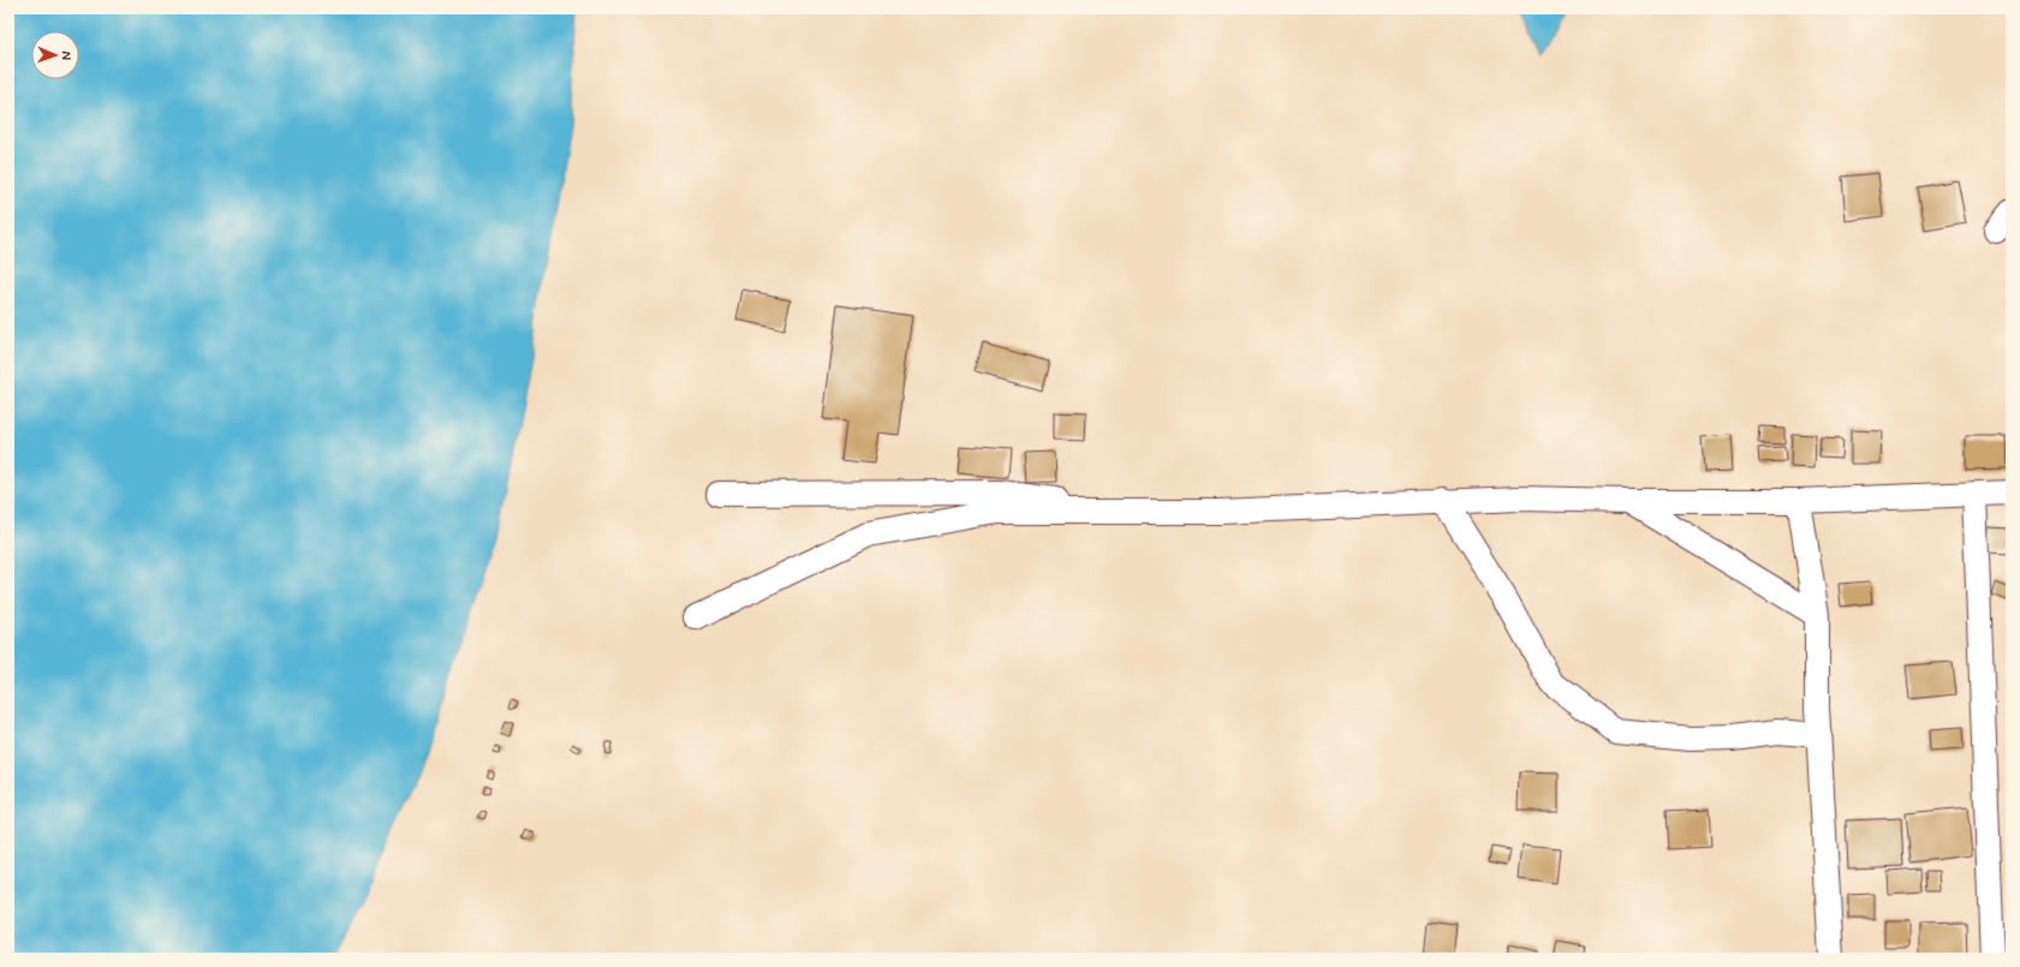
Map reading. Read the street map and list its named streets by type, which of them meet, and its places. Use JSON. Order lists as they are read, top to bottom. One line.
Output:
{"north":"right"}
